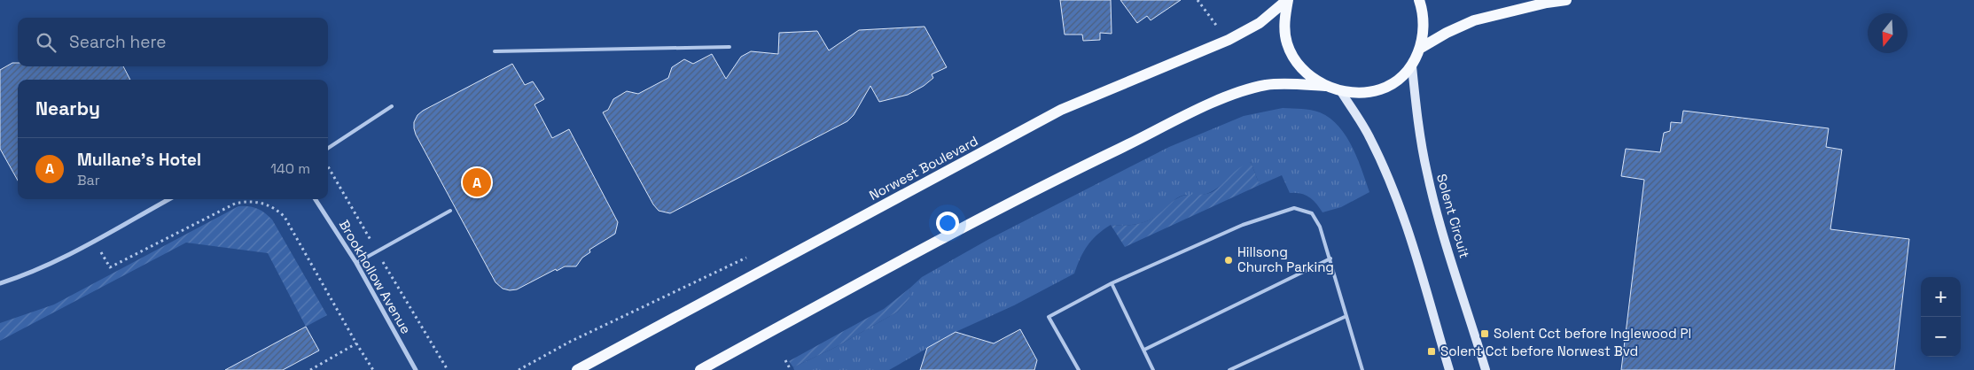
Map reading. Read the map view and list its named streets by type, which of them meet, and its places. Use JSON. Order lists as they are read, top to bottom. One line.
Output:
{"streets":{"main road":["Norwest Boulevard"],"street":["Solent Circuit","Brookhollow Avenue"]},"places":{"other":["Hillsong Church Parking"],"transit":["Solent Cct before Inglewood Pl","Solent Cct before Norwest Bvd"]},"north":"bottom","page":{"search":"Search here","heading":"Nearby","list":[{"mark":"A","name":"Mullane's Hotel","note":"Bar","value":"140 m"}],"pins":"A","map_buttons":["+","−"]}}
